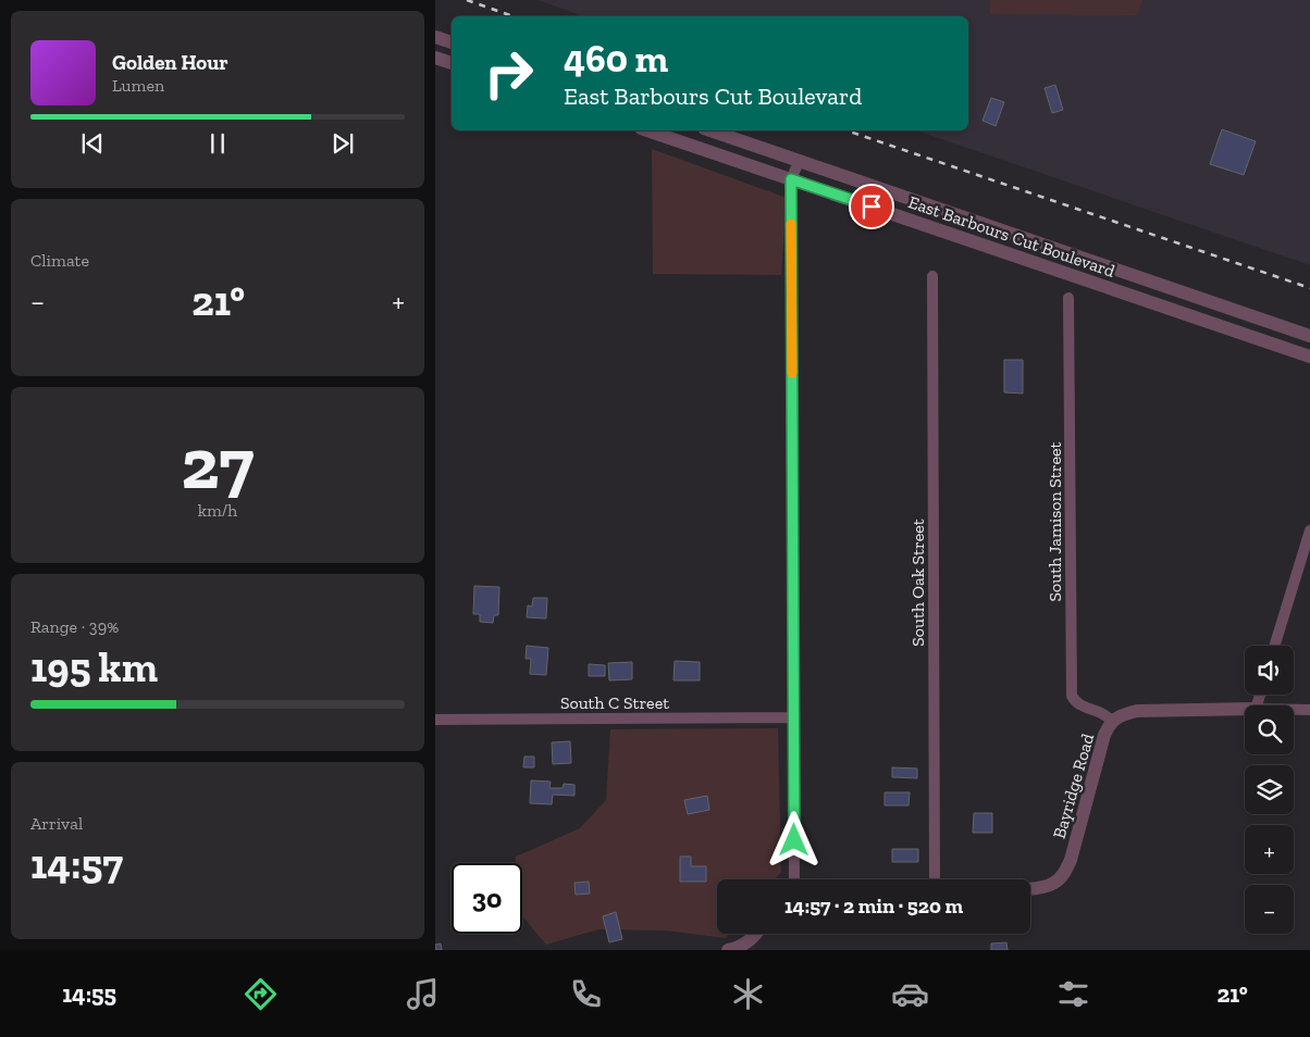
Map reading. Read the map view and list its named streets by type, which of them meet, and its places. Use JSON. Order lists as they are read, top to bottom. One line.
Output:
{"streets":{"street":["East Barbours Cut Boulevard","South Jamison Street","South Oak Street","South C Street","Bayridge Road"]},"crossings":[["South Jamison Street","Bayridge Road"]],"page":{"turn":["460 m","East Barbours Cut Boulevard"],"song":["Golden Hour","Lumen"],"tile":["Climate",["27","km/h"],["Range · 39%","195 km"],["Arrival","14:57"]],"heat":["−","21°","+"],"map_buttons":["+","−"],"limit":"30","trip":"14:57 · 2 min · 520 m","tabs":["14:55","21°"]}}
